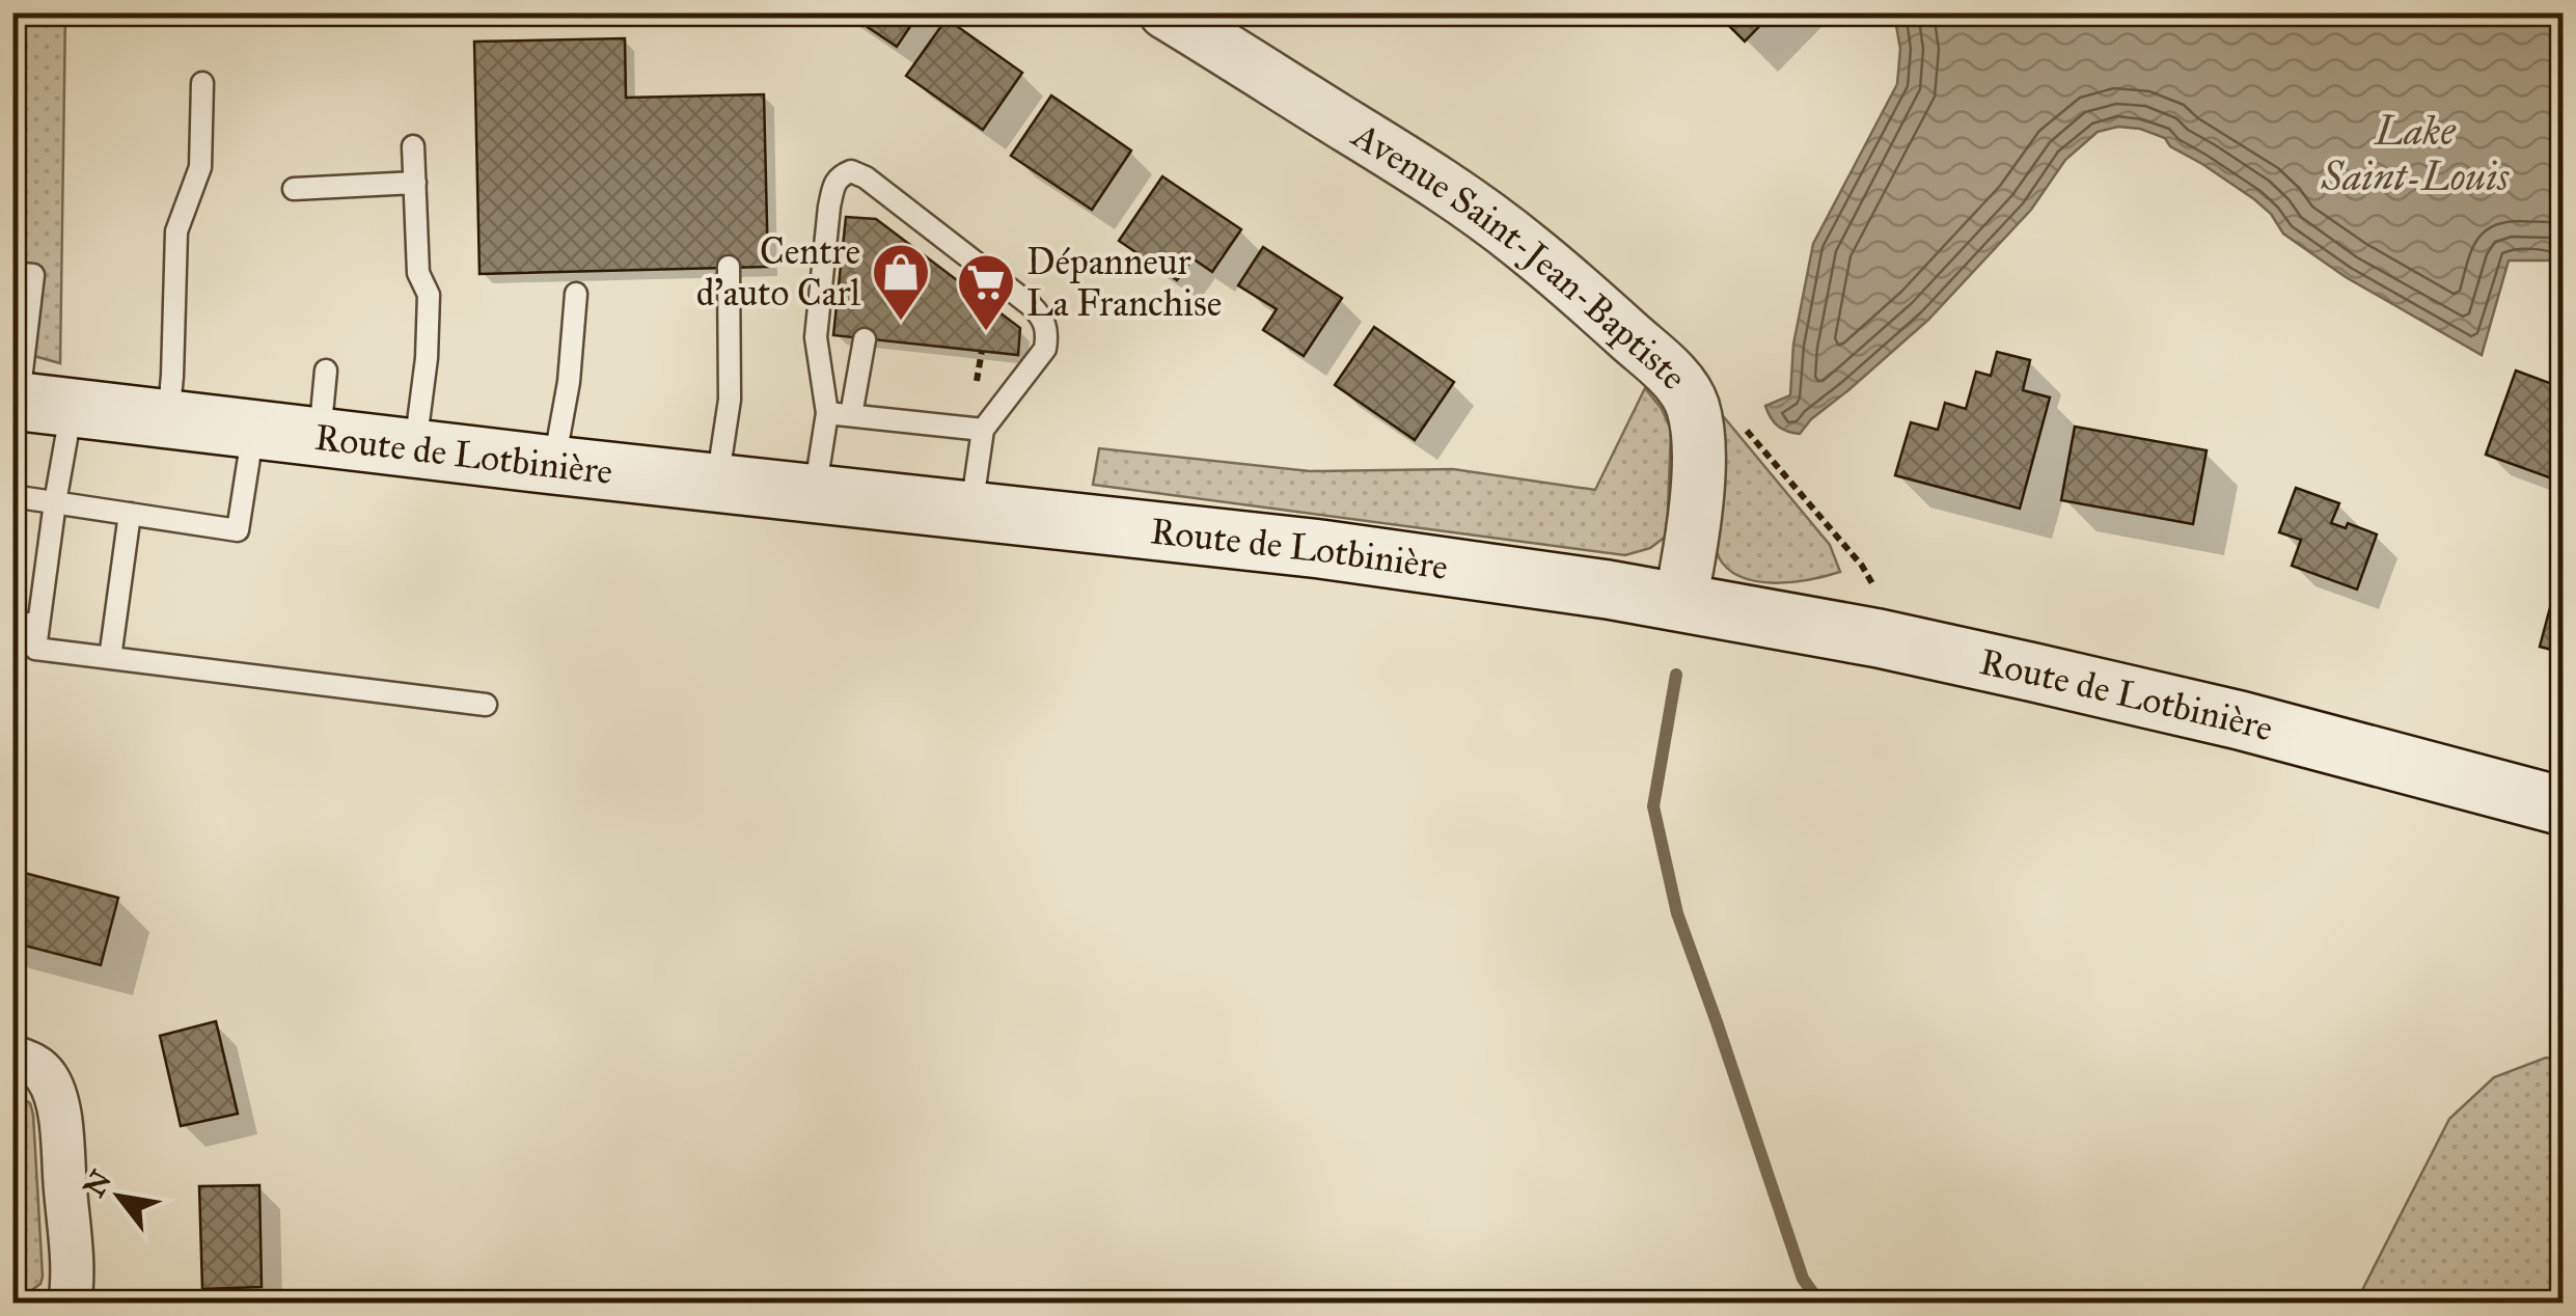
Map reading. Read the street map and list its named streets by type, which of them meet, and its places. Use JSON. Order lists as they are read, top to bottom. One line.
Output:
{"streets":{"main road":["Route de Lotbinière"],"street":["Avenue Saint-Jean-Baptiste"]},"crossings":[["Avenue Saint-Jean-Baptiste","Route de Lotbinière"]],"water":["Lake Saint-Louis"],"places":{"shop":["Centre d'auto Carl"],"supermarket":["Dépanneur La Franchise"]},"north":"top left"}
